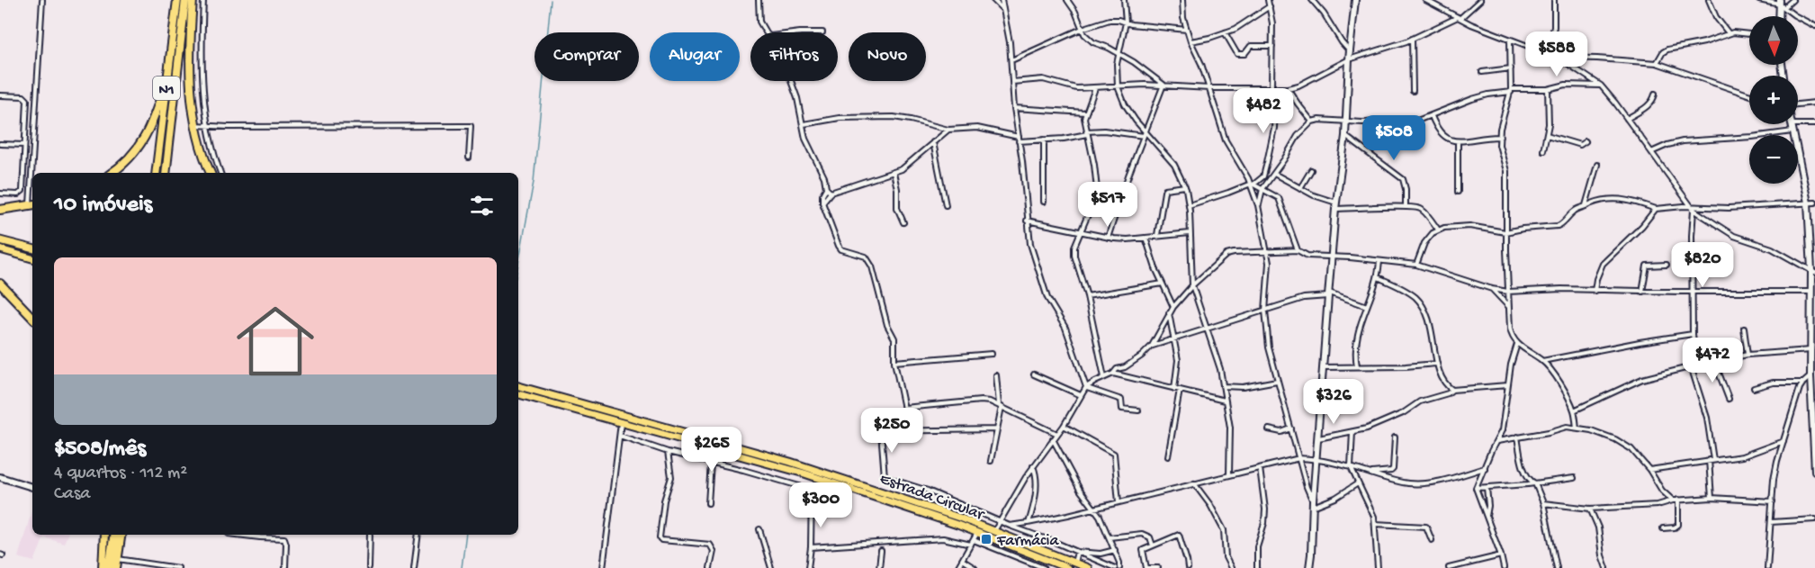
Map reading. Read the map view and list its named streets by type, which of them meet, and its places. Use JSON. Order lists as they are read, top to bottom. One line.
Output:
{"streets":{"highway":["N1"],"main road":["Estrada Circular"]},"places":{"transit":["Farmácia"]},"north":"bottom","page":{"map_buttons":["+","−"],"price":["$588","$482","$508","$517","$820","$472","$326","$250","$265","$300"],"chip":["Comprar","Alugar","Filtros","Novo"],"heading":"10 imóveis","list":[{"name":"$508/mês","note":"4 quartos · 112 m² · Casa"}]}}
